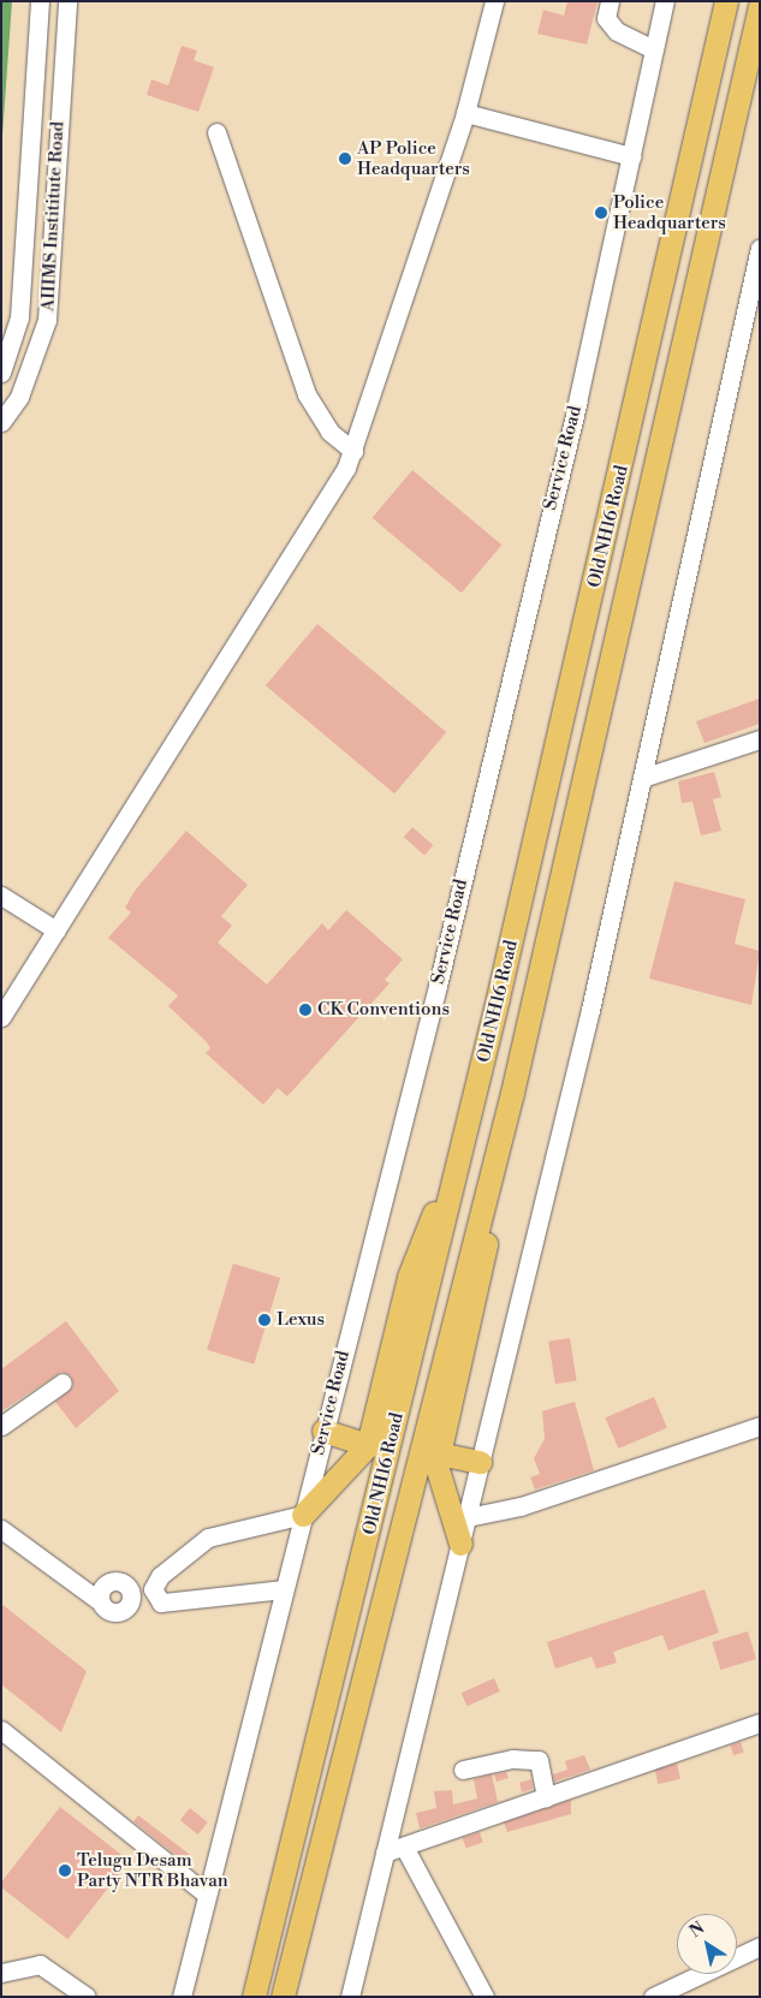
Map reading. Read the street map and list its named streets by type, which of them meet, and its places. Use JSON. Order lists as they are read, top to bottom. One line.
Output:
{"streets":{"main road":["Old NH16 Road"],"street":["AIIIMS Instititute Road","Service Road"]},"places":["AP Police Headquarters","Police Headquarters","CK Conventions","Lexus","Telugu Desam Party NTR Bhavan"],"north":"top left"}
